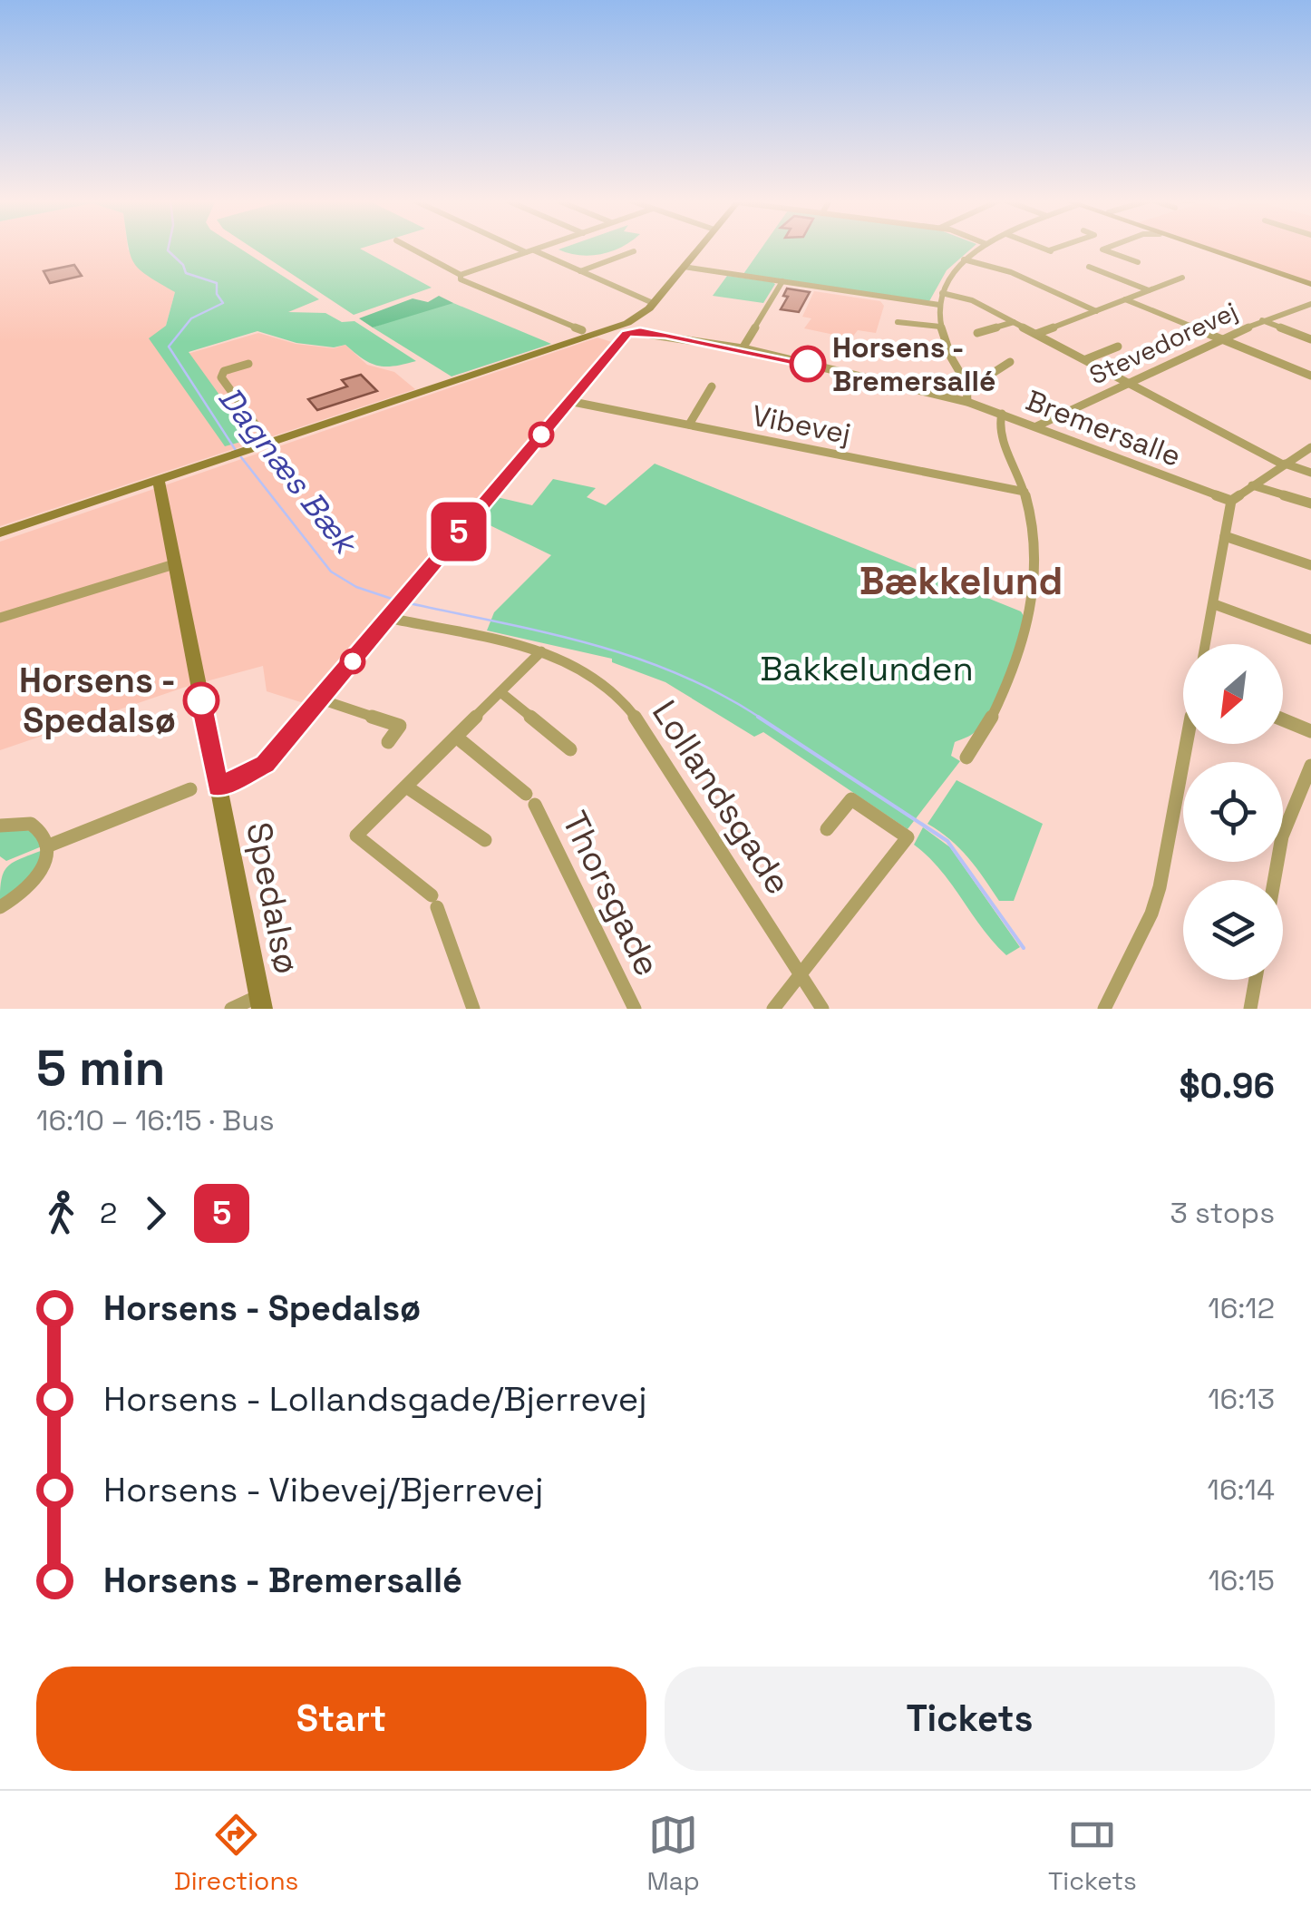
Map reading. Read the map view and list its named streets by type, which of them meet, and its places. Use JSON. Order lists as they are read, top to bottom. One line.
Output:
{"streets":{"street":["Stevedorevej","Vibevej","Bremersalle","Lollandsgade","Thorsgade","Spedalsø"]},"crossings":[["Stevedorevej","Bremersalle"],["Vibevej","Bremersalle"]],"districts":["Bækkelund"],"water":["Dagnæs Bæk"],"parks":["Bakkelunden"],"places":["Horsens - Bremersallé","Horsens - Spedalsø"],"lines":["bus line 5"],"north":"bottom left","page":{"on_map":"5","heading":["5 min","16:10 – 16:15 · Bus","$0.96"],"legs":["2","5","3 stops"],"list":[{"name":"Horsens - Spedalsø","value":"16:12"},{"name":"Horsens - Lollandsgade/Bjerrevej","value":"16:13"},{"name":"Horsens - Vibevej/Bjerrevej","value":"16:14"},{"name":"Horsens - Bremersallé","value":"16:15"}],"buttons":["Start","Tickets"],"tabs":["Directions","Map","Tickets"]}}
